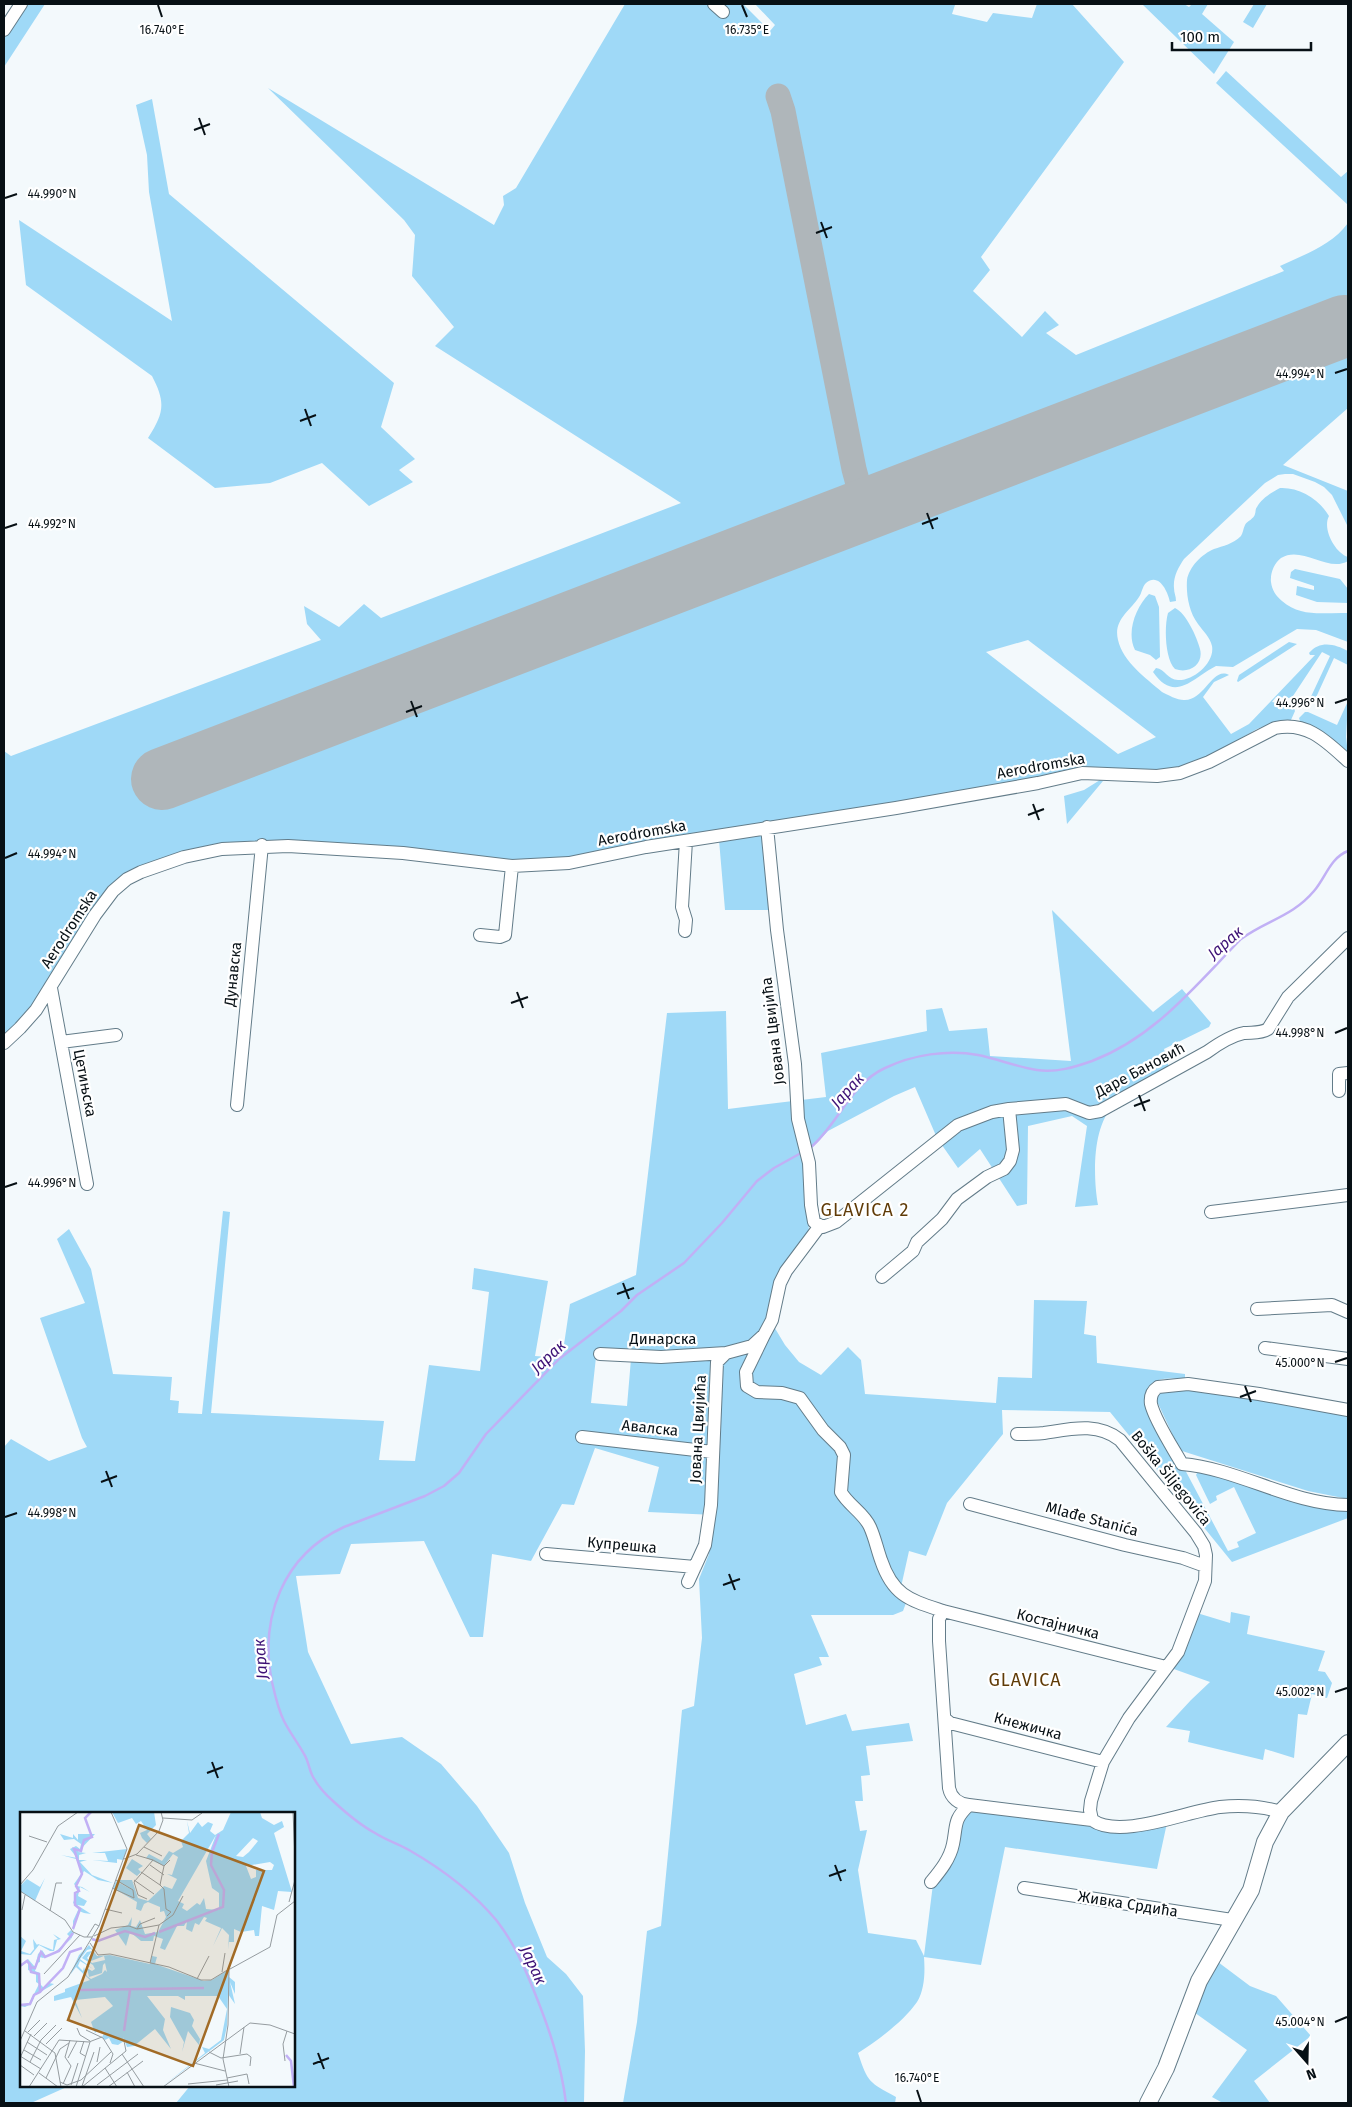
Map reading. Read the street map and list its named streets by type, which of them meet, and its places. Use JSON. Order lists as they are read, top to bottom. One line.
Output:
{"streets":{"street":["Aerodromska","Дунавска","Јована Цвијића","Даре Бановић","Цетињска","Динарска","Авалска","Boška Šiljegovića","Mlađe Stanića","Купрешка","Костајничка","Кнежичка","Живка Срдића"]},"crossings":[["Aerodromska","Дунавска"],["Aerodromska","Јована Цвијића"],["Aerodromska","Цетињска"],["Јована Цвијића","Динарска"],["Јована Цвијића","Авалска"],["Јована Цвијића","Купрешка"],["Boška Šiljegovića","Mlađe Stanića"],["Boška Šiljegovića","Костајничка"],["Boška Šiljegovića","Кнежичка"]],"districts":["GLAVICA 2","GLAVICA"],"water":["Јарак"],"scale_bar":"100 m","north":"bottom","coordinates":["16.740°E","16.735°E","44.990°N","44.994°N","44.992°N","44.996°N","44.998°N","45.000°N","45.002°N","45.004°N"]}
